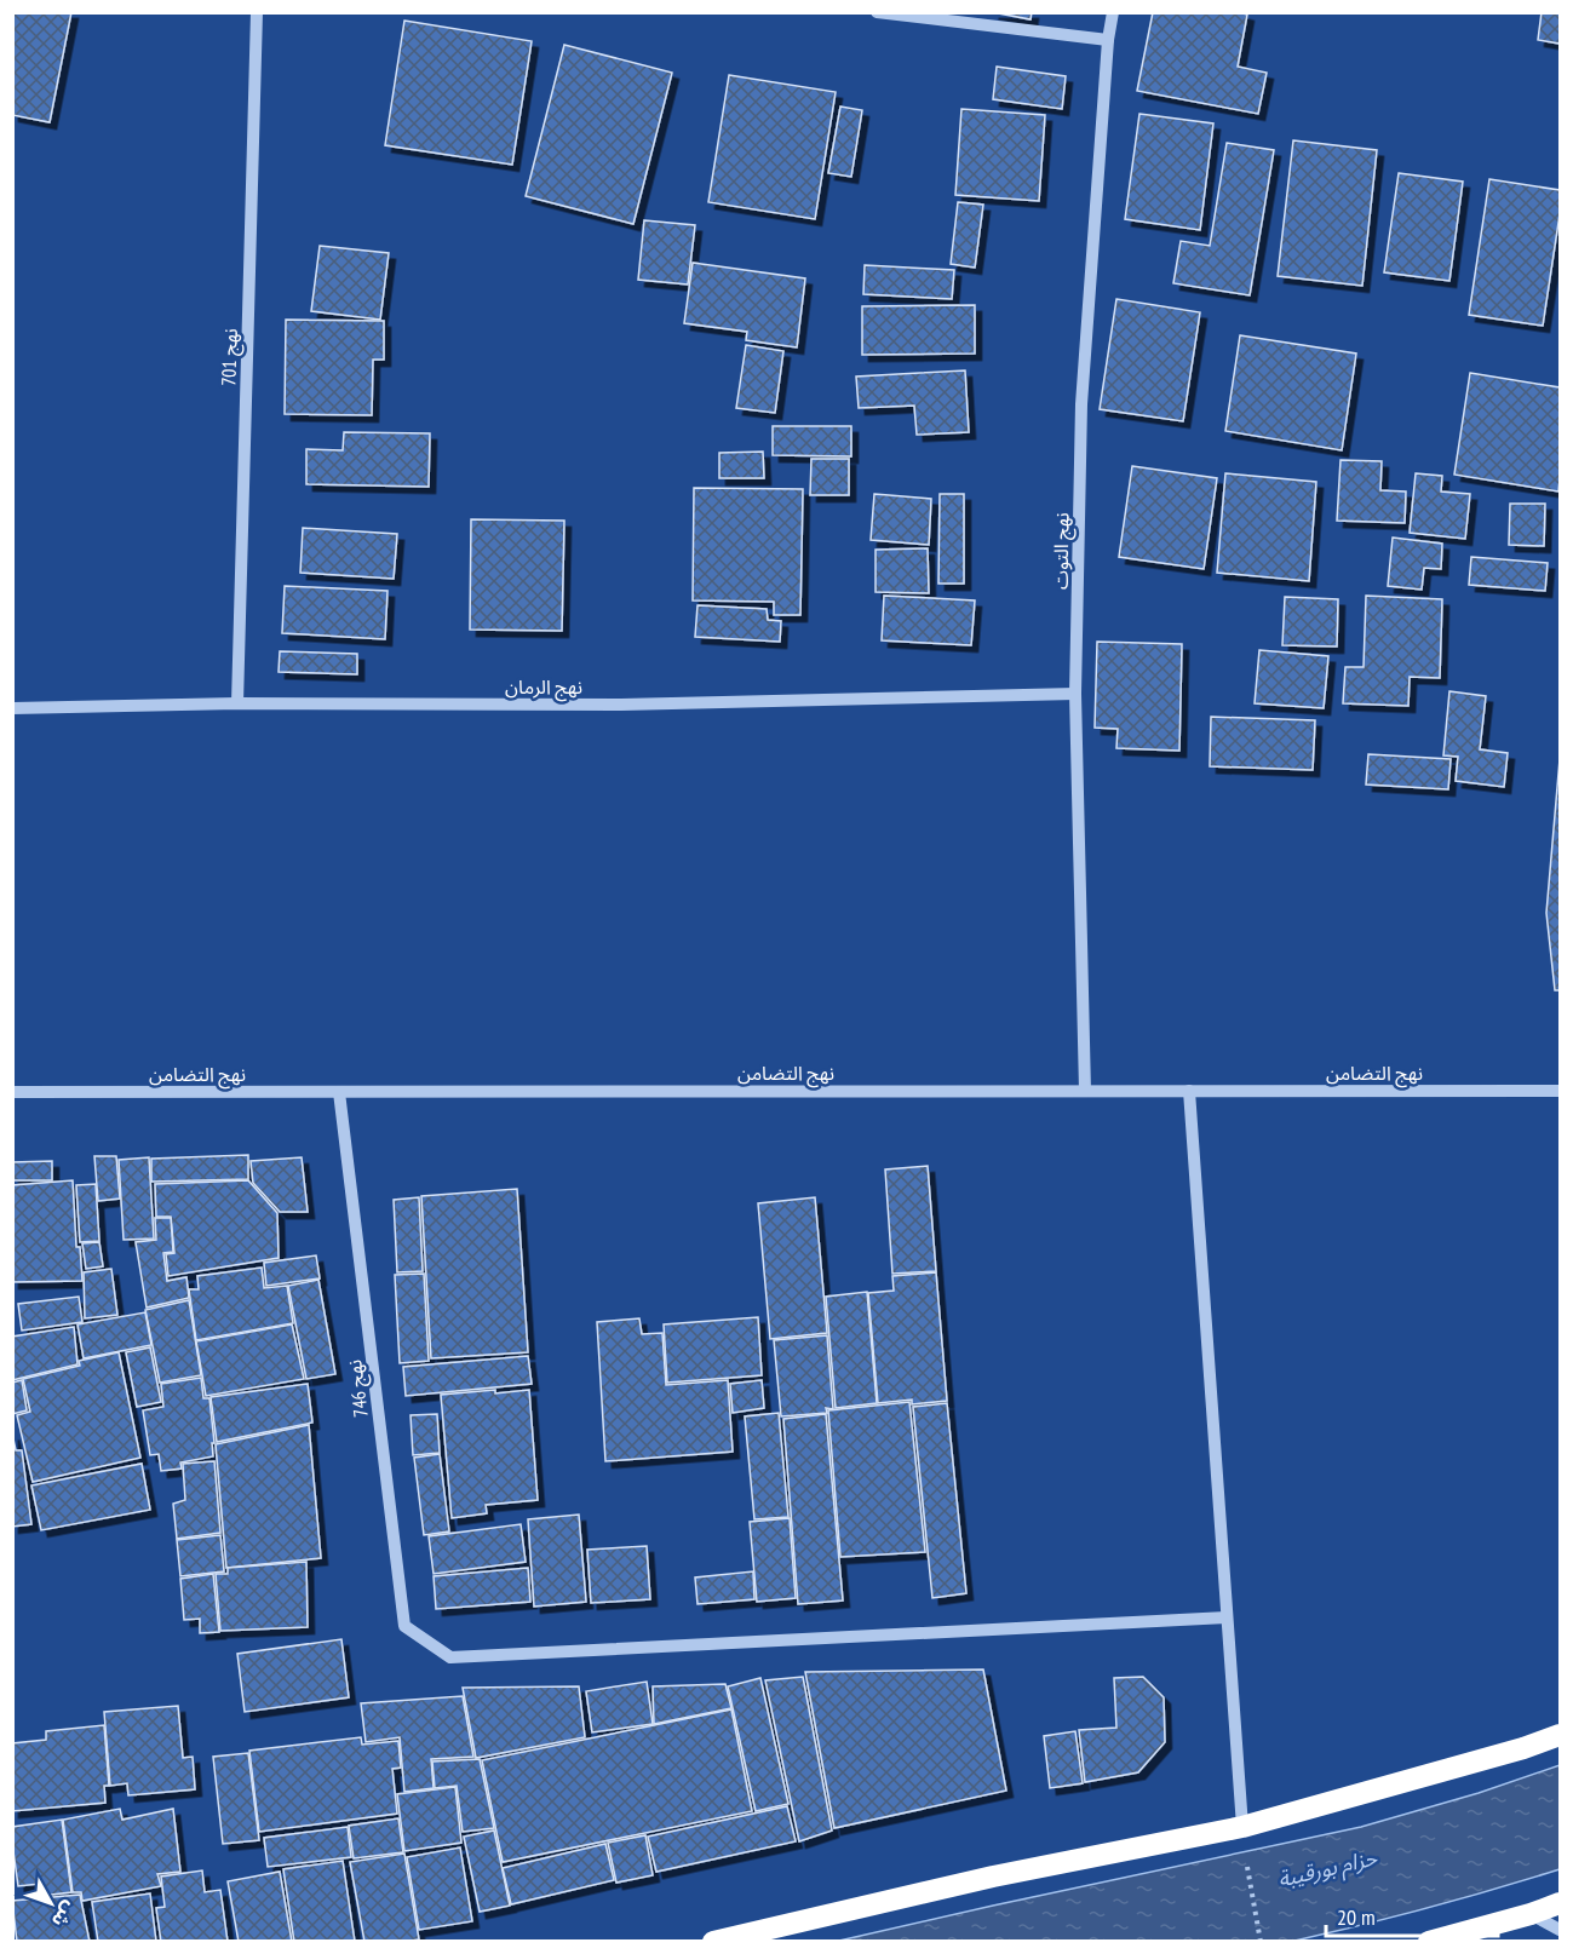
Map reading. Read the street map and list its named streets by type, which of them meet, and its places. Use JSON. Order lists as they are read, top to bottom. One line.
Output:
{"streets":{"street":["نهج 701","نهج التوت","نهج الرمان","نهج التضامن","نهج 746"]},"crossings":[["نهج 701","نهج الرمان"],["نهج التوت","نهج الرمان"],["نهج التوت","نهج التضامن"],["نهج التضامن","نهج 746"]],"water":["حزام بورقيبة"],"scale_bar":"20 m","north":"bottom right"}
